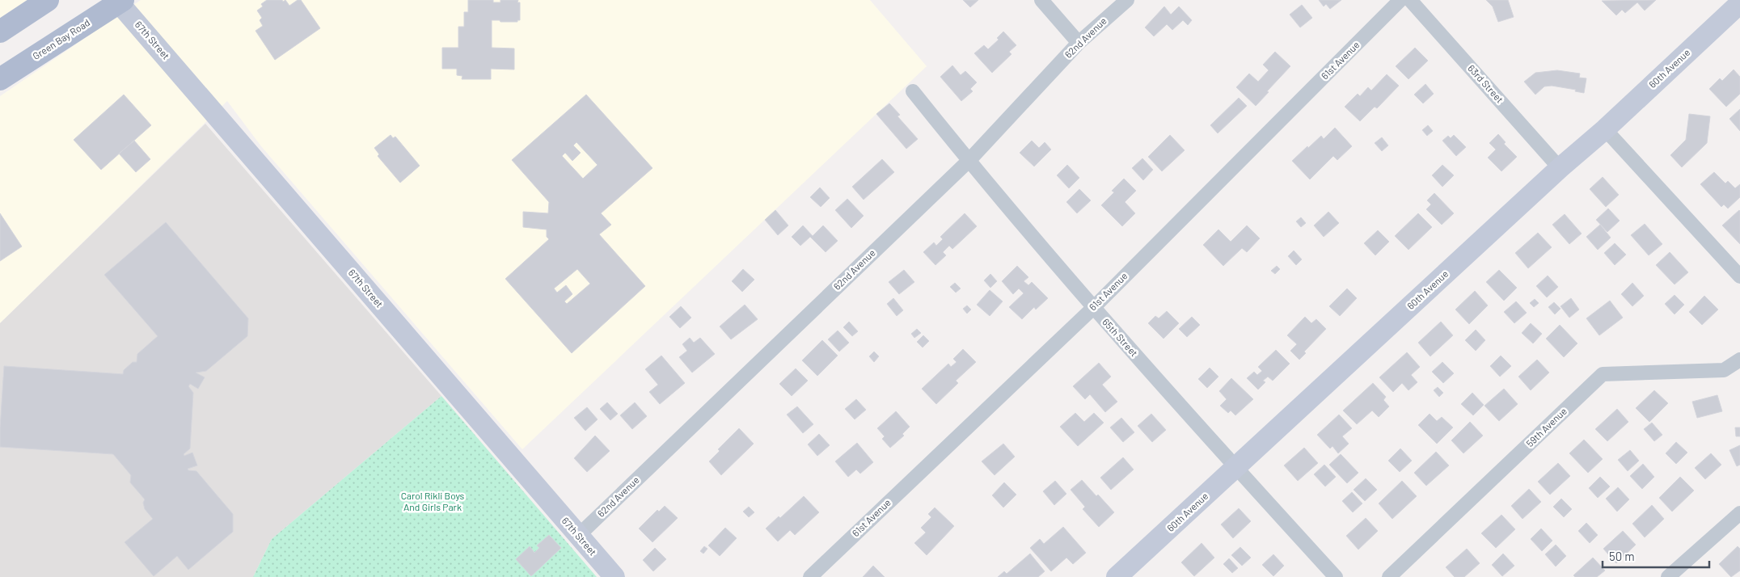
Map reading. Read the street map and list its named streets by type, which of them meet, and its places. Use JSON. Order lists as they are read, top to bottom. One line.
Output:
{"streets":{"main road":["Green Bay Road"],"street":["62nd Avenue","67th Street","61st Avenue","60th Avenue","63rd Street","65th Street","59th Avenue"]},"crossings":[["62nd Avenue","67th Street"],["62nd Avenue","65th Street"],["Green Bay Road","67th Street"],["61st Avenue","65th Street"],["60th Avenue","63rd Street"],["60th Avenue","65th Street"]],"parks":["Carol Rikli Boys And Girls Park"],"scale_bar":"50 m"}
